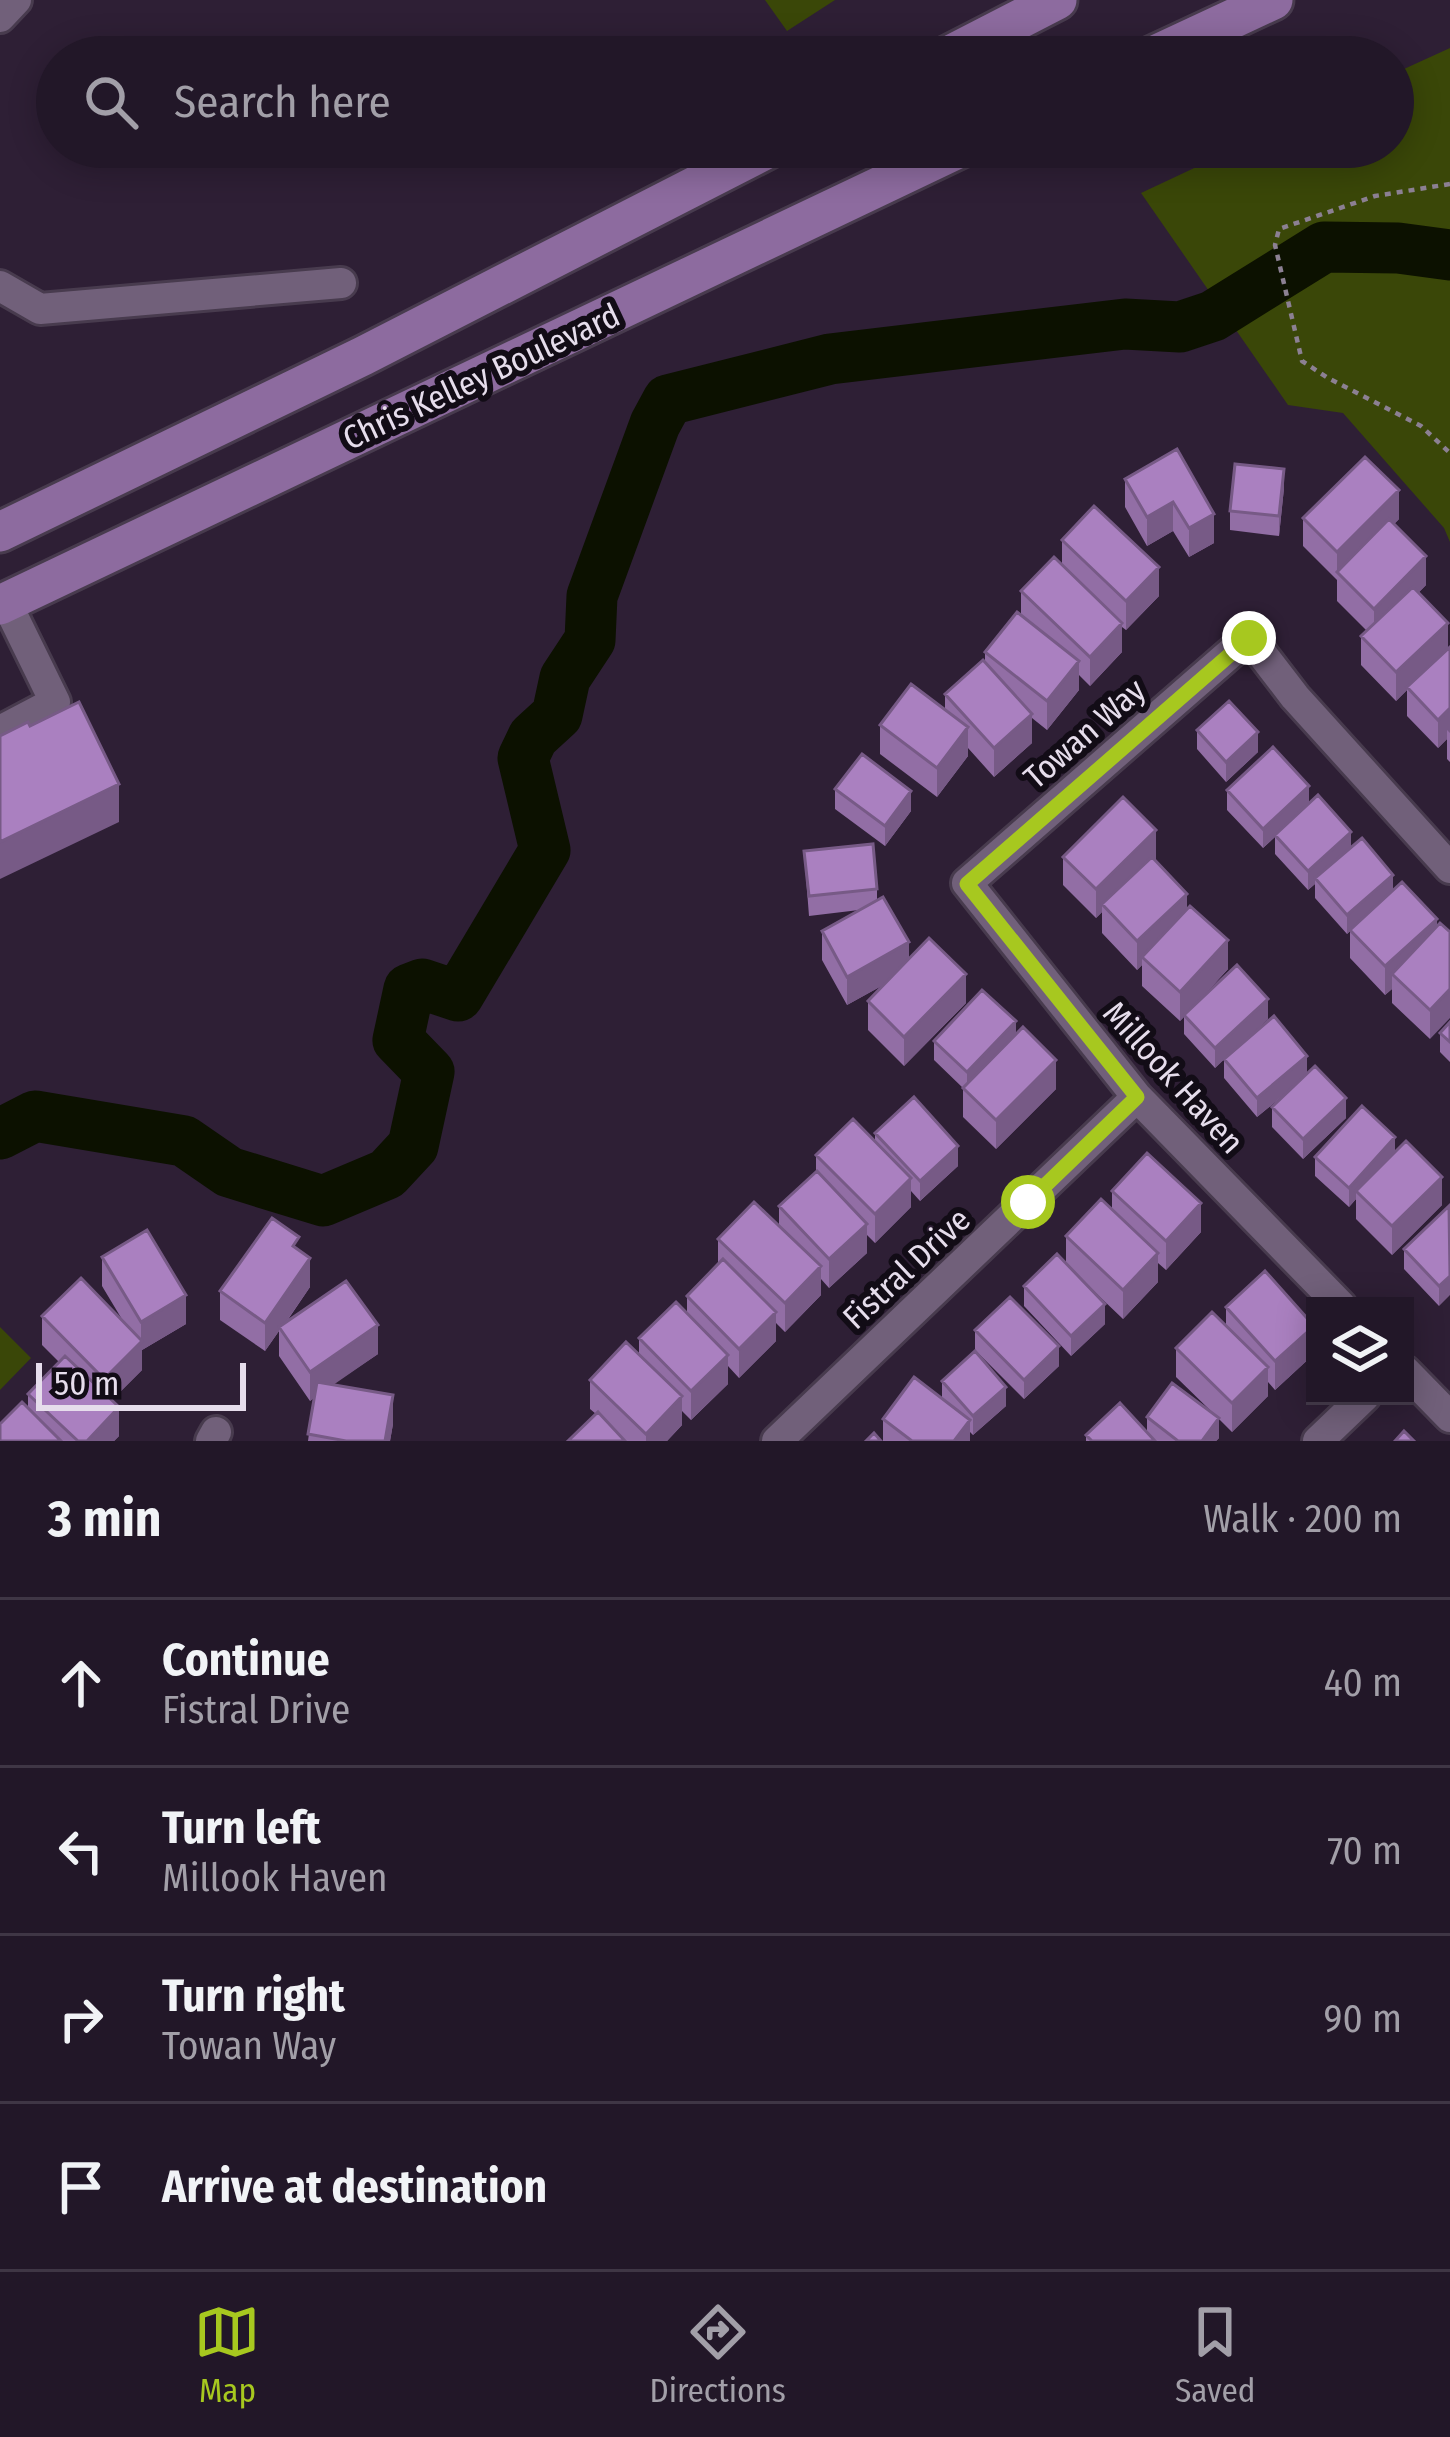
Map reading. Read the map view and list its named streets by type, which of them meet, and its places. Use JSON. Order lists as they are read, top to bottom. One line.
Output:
{"streets":{"main road":["Chris Kelley Boulevard"],"street":["Towan Way","Millook Haven","Fistral Drive"]},"crossings":[["Towan Way","Millook Haven"],["Millook Haven","Fistral Drive"]],"scale_bar":"50 m","page":{"search":"Search here","scale":"50 m","heading":["3 min","Walk · 200 m"],"list":[["Continue","Fistral Drive","40 m"],["Turn left","Millook Haven","70 m"],["Turn right","Towan Way","90 m"],"Arrive at destination"],"nav":["Map","Directions","Saved"]}}
